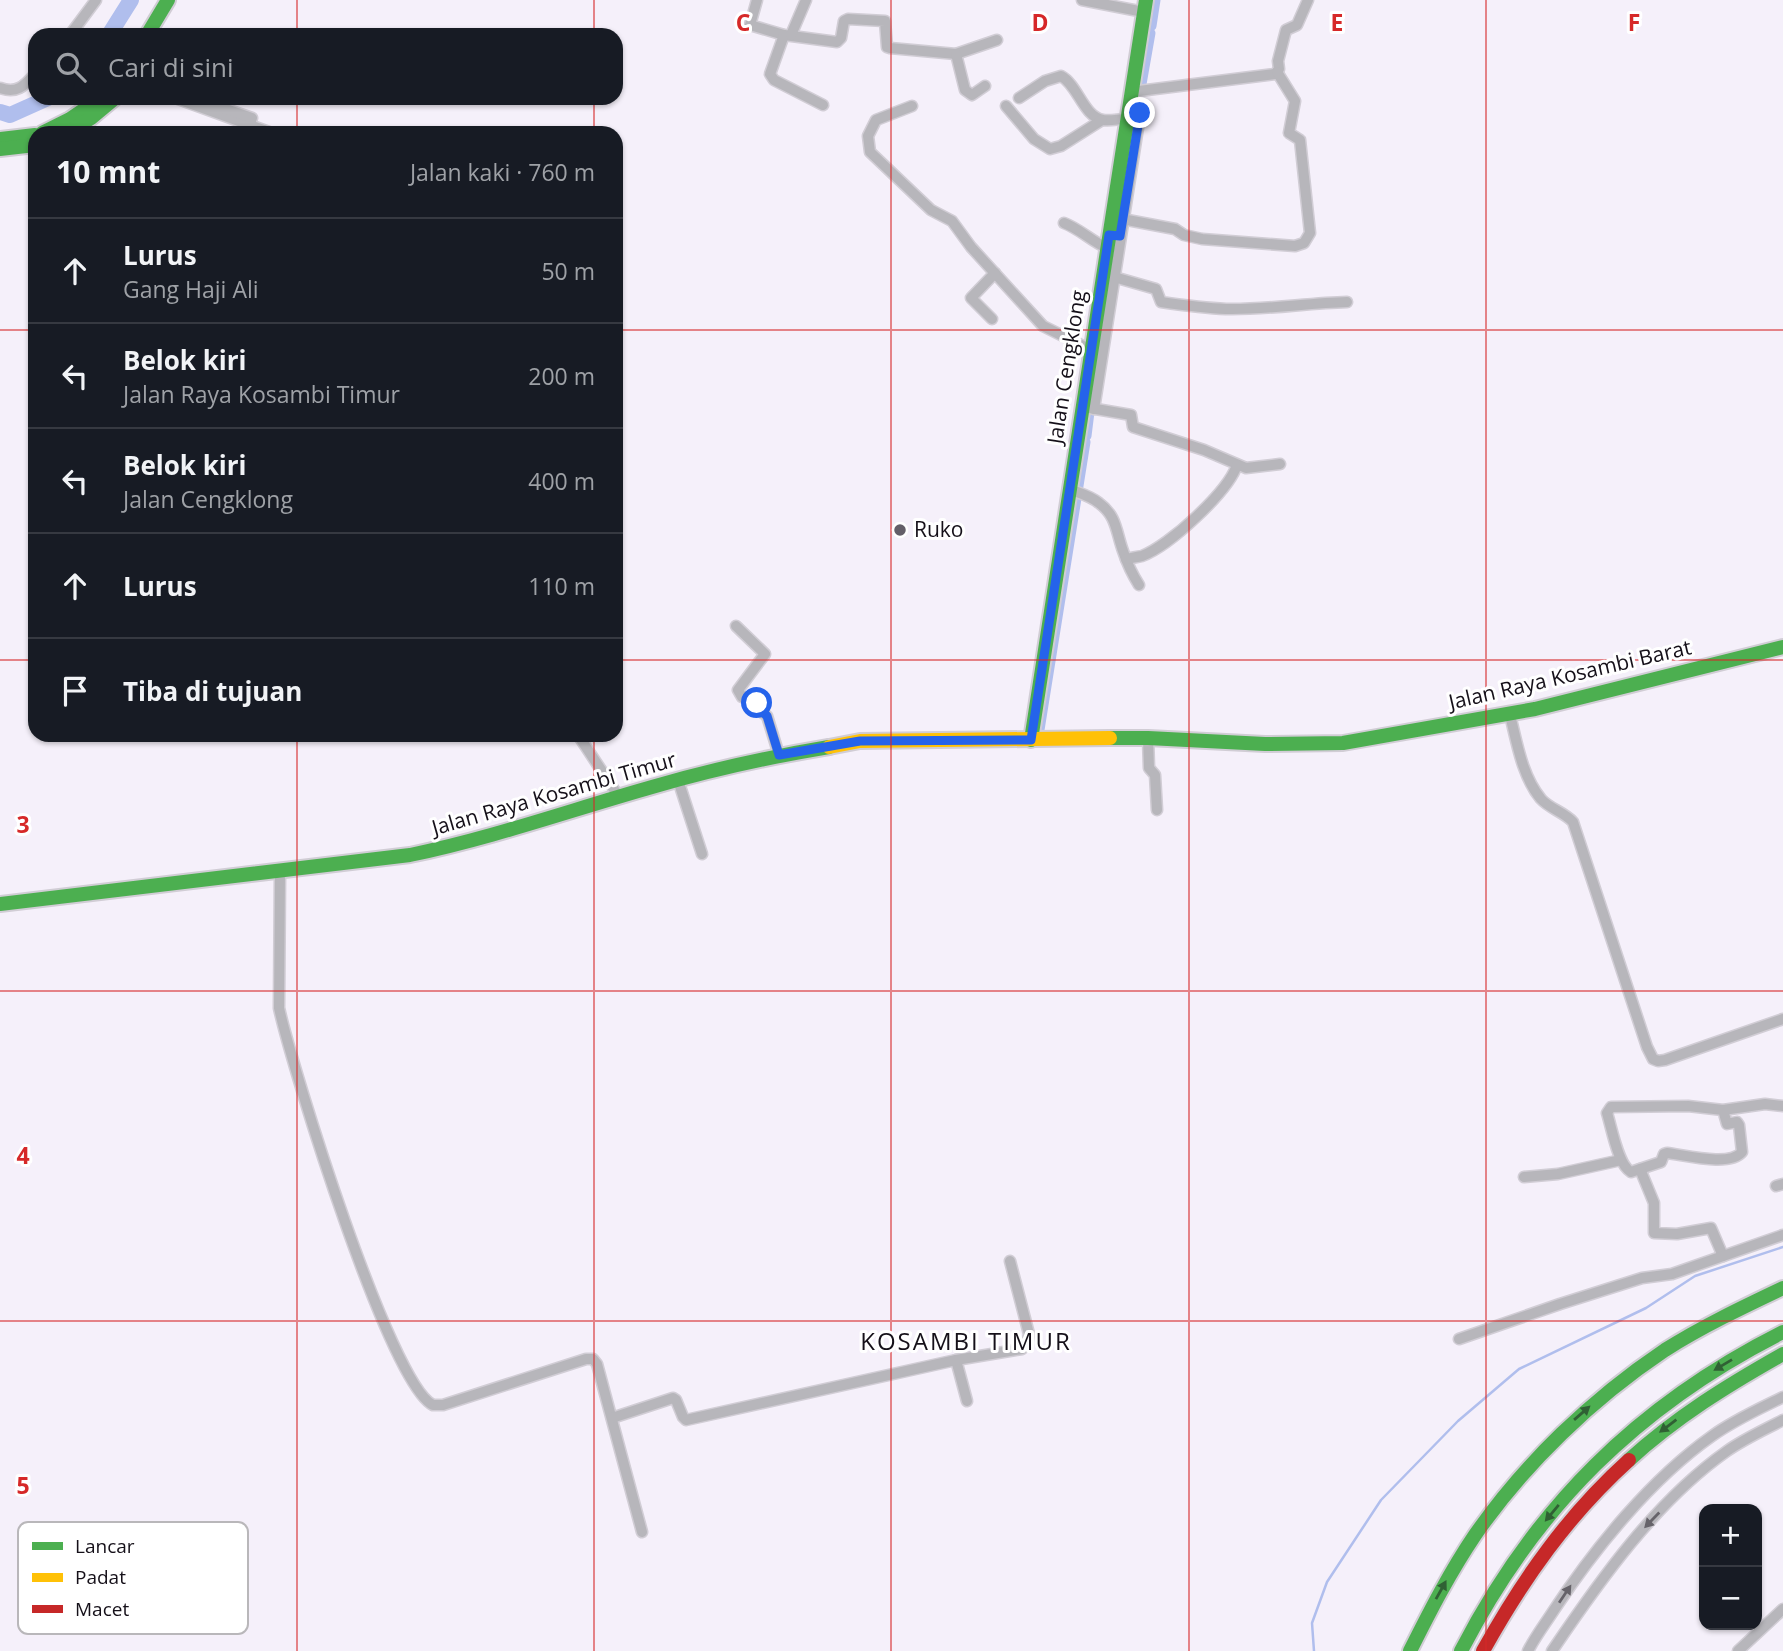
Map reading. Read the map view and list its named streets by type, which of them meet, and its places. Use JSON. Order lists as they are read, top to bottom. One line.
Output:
{"streets":{"main road":["Jalan Cengklong","Jalan Raya Kosambi Barat","Jalan Raya Kosambi Timur"]},"crossings":[["Jalan Cengklong","Jalan Raya Kosambi Barat"],["Jalan Cengklong","Jalan Raya Kosambi Timur"],["Jalan Raya Kosambi Barat","Jalan Raya Kosambi Timur"]],"districts":["KOSAMBI TIMUR"],"places":["Ruko"],"legend":["Lancar","Padat","Macet"],"page":{"search":"Cari di sini","heading":["10 mnt","Jalan kaki · 760 m"],"list":[["Lurus","Gang Haji Ali","50 m"],["Belok kiri","Jalan Raya Kosambi Timur","200 m"],["Belok kiri","Jalan Cengklong","400 m"],["Lurus","110 m"],"Tiba di tujuan"],"map_buttons":["+","−"]},"grid":{"columns":["C","D","E","F"],"rows":["3","4","5"]}}
